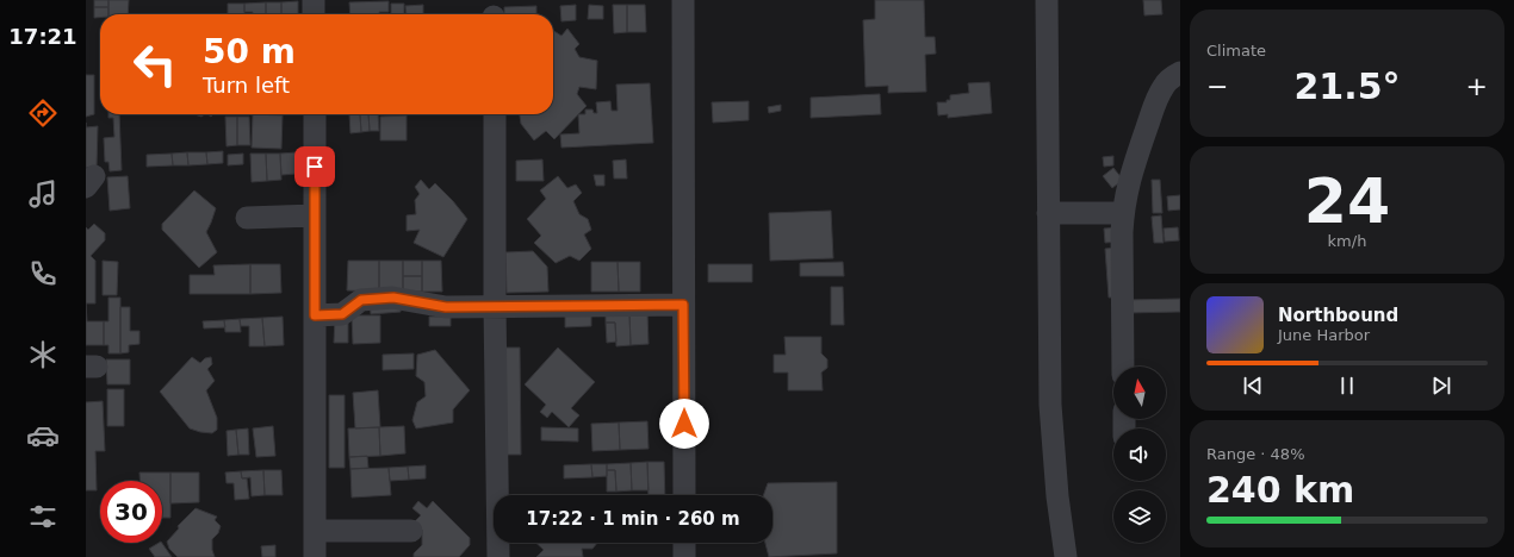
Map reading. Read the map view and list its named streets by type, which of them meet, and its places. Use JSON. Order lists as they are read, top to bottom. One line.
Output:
{"north":"top","page":{"tabs":"17:21","tile":["Climate",["24","km/h"],["Range · 48%","240 km"]],"turn":["50 m","Turn left"],"heat":["−","21.5°","+"],"song":["Northbound","June Harbor"],"limit":"30","trip":"17:22 · 1 min · 260 m"}}
